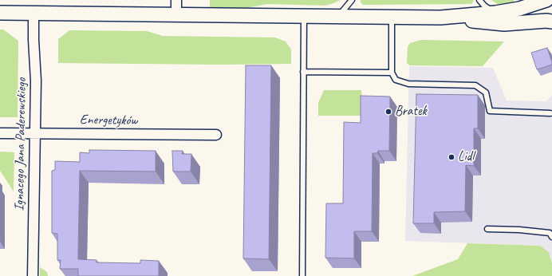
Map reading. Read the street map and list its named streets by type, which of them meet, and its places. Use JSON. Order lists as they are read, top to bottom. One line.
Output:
{"streets":{"street":["Energetyków","Ignacego Jana Paderewskiego"]},"crossings":[["Energetyków","Ignacego Jana Paderewskiego"]],"places":["Bratek","Lidl"]}
